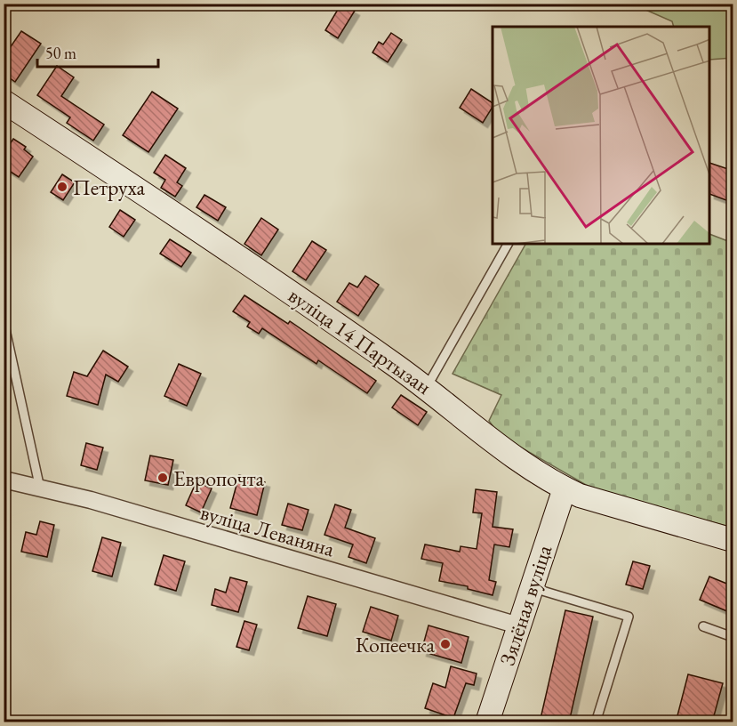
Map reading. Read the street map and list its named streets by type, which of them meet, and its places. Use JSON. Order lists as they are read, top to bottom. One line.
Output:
{"streets":{"main road":["вуліца 14 Партызан","Зялёная вуліца"],"street":["вуліца Леваняна"]},"crossings":[["вуліца 14 Партызан","Зялёная вуліца"],["вуліца Леваняна","Зялёная вуліца"]],"places":["Петруха","Европочта","Копеечка"],"scale_bar":"50 m"}
